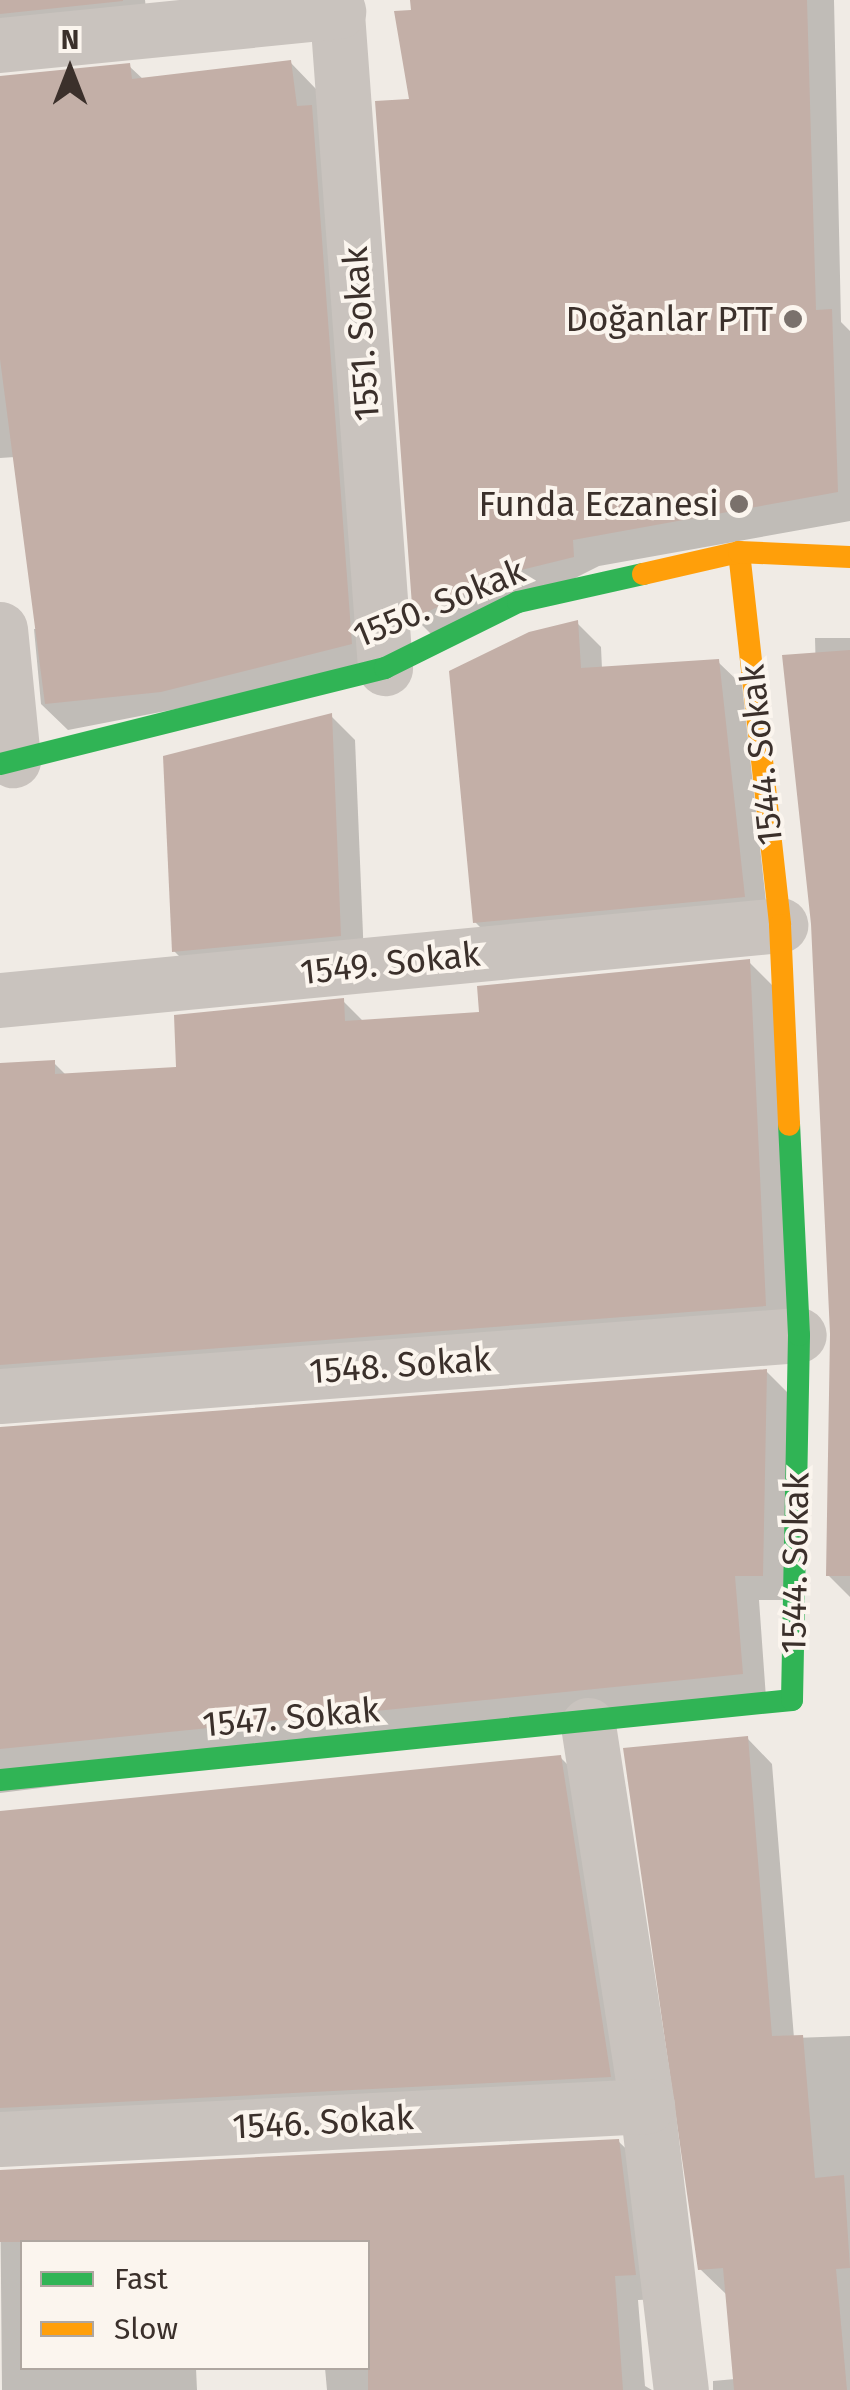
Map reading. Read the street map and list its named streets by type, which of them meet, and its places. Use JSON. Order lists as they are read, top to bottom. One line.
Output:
{"streets":{"street":["1551. Sokak","1550. Sokak","1544. Sokak","1549. Sokak","1548. Sokak","1547. Sokak","1546. Sokak"]},"crossings":[["1551. Sokak","1550. Sokak"],["1550. Sokak","1544. Sokak"],["1544. Sokak","1549. Sokak"],["1544. Sokak","1548. Sokak"],["1544. Sokak","1547. Sokak"]],"places":["Doğanlar PTT","Funda Eczanesi"],"legend":["Fast","Slow"],"north":"top"}
